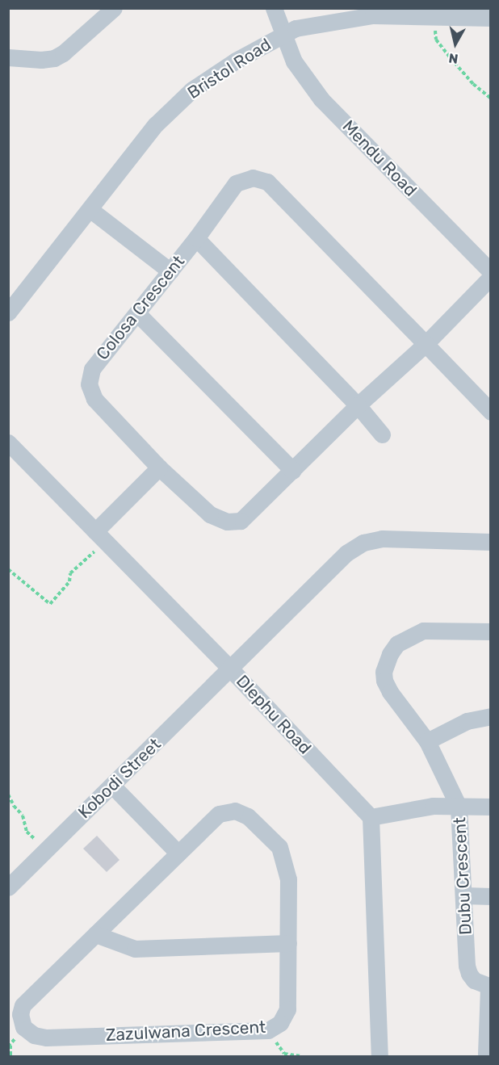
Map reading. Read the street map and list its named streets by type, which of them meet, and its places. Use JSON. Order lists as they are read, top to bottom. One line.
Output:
{"streets":{"street":["Bristol Road","Mendu Road","Colosa Crescent","Dlephu Road","Kobodi Street","Dubu Crescent","Zazulwana Crescent"]},"crossings":[["Bristol Road","Mendu Road"],["Dlephu Road","Kobodi Street"]],"north":"bottom"}
